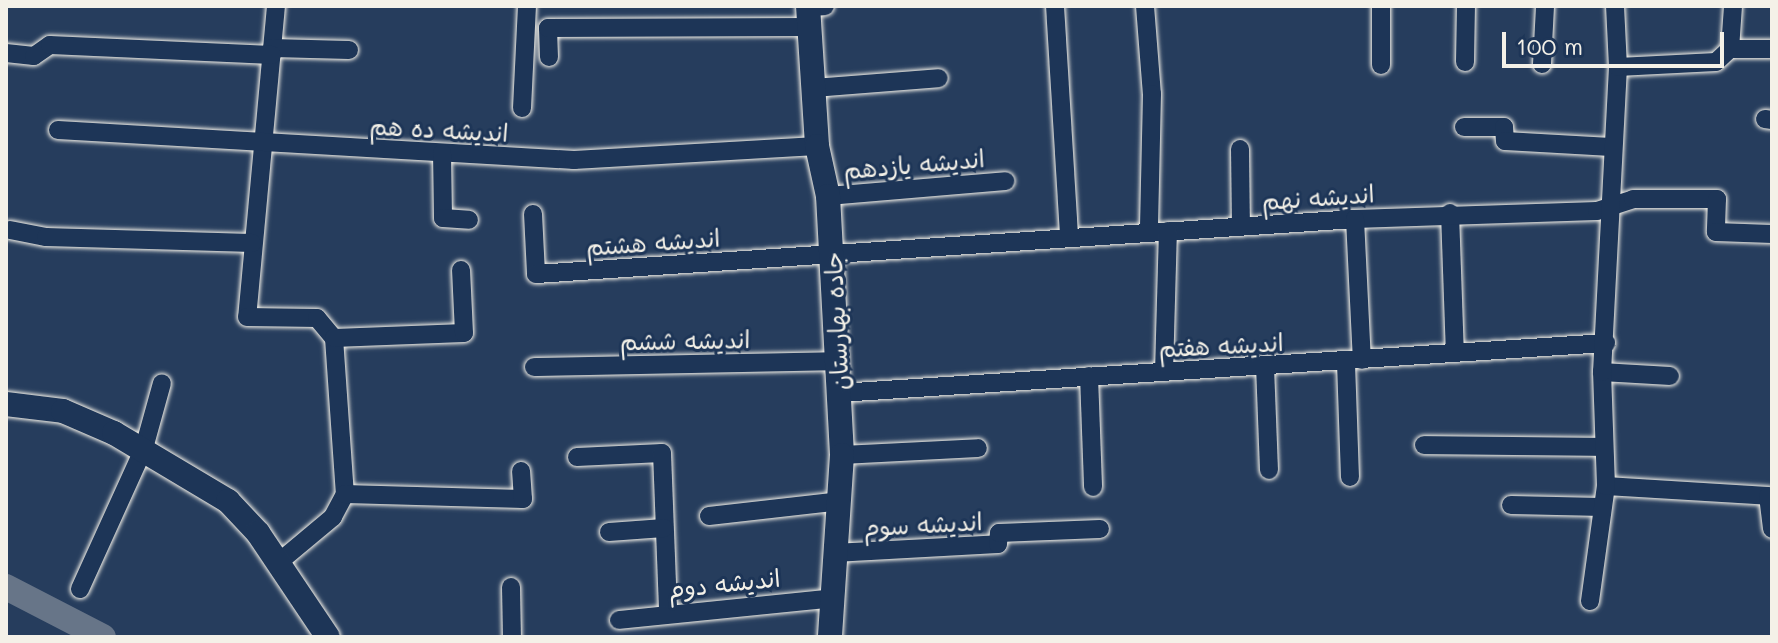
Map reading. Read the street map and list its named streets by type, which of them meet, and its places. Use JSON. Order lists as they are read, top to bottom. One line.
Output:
{"streets":{"street":["اندیشه ده هم","اندیشه یازدهم","اندیشه نهم","اندیشه هشتم","جاده بهارستان","اندیشه ششم","اندیشه هفتم","اندیشه سوم","اندیشه دوم"]},"crossings":[["اندیشه ده هم","جاده بهارستان"],["اندیشه یازدهم","جاده بهارستان"],["اندیشه نهم","اندیشه هشتم"],["اندیشه نهم","جاده بهارستان"],["اندیشه هشتم","جاده بهارستان"],["جاده بهارستان","اندیشه ششم"],["جاده بهارستان","اندیشه هفتم"],["جاده بهارستان","اندیشه سوم"],["جاده بهارستان","اندیشه دوم"]],"scale_bar":"100 m"}
